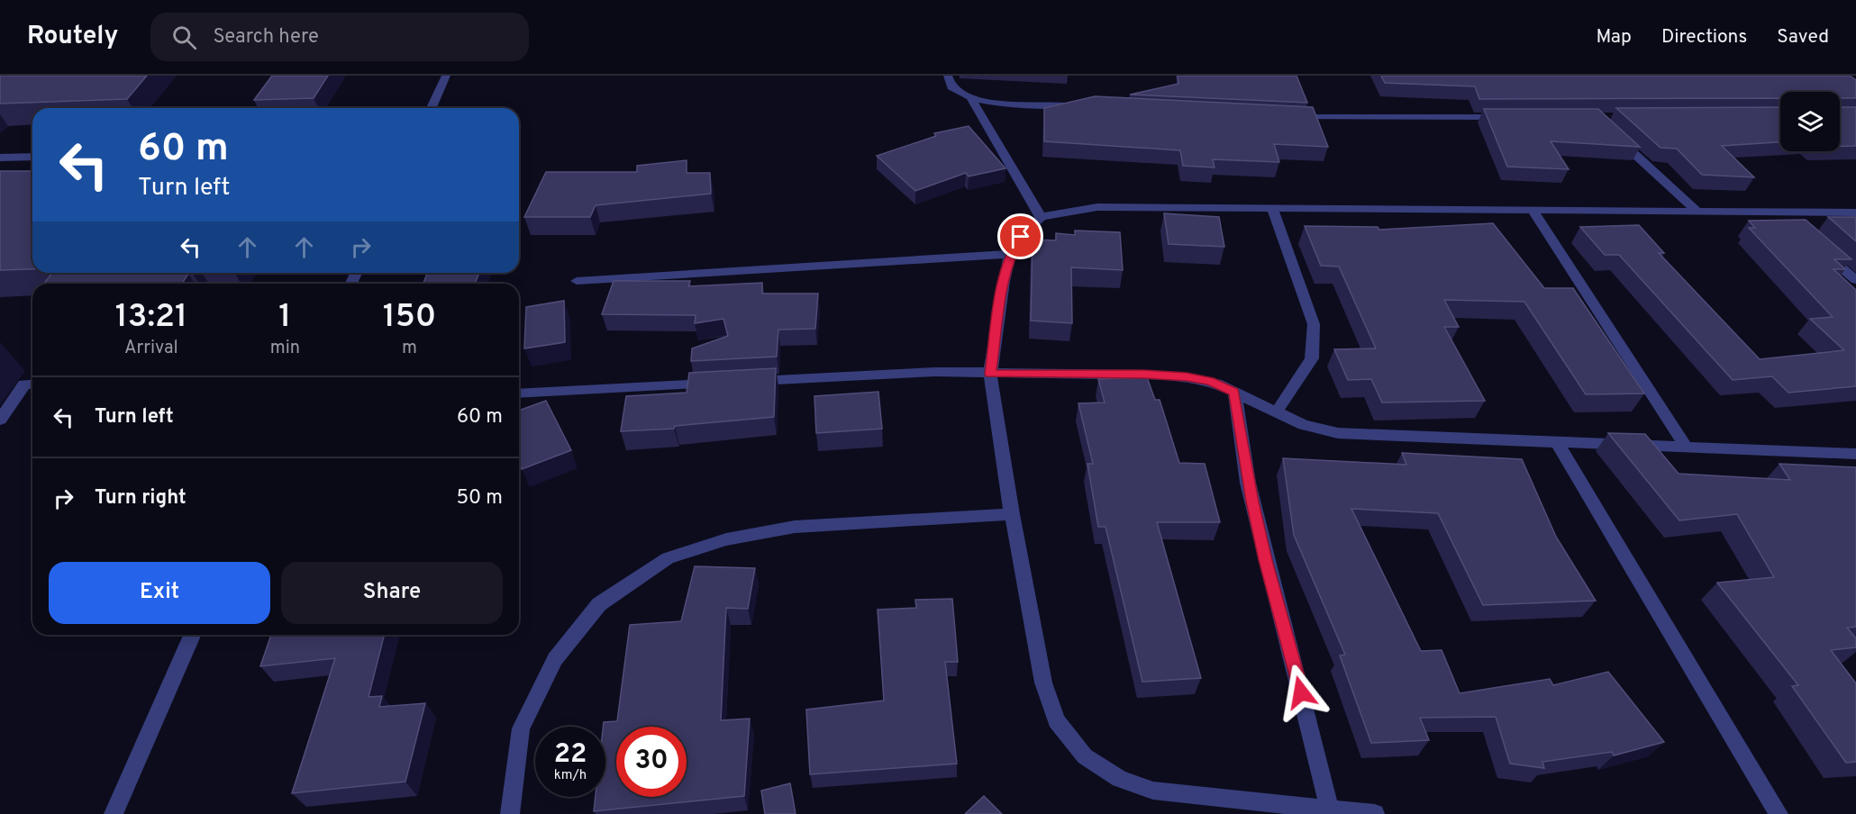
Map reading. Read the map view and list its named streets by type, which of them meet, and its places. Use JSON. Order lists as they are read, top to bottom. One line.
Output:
{"page":{"header":"Routely","search":"Search here","nav":["Map","Directions","Saved"],"turn":["60 m","Turn left"],"eta":["13:21","Arrival","1","min","150","m"],"list":[{"name":"Turn left","value":"60 m"},{"name":"Turn right","value":"50 m"}],"buttons":["Exit","Share"],"speed":"22 km/h","limit":"30"}}
